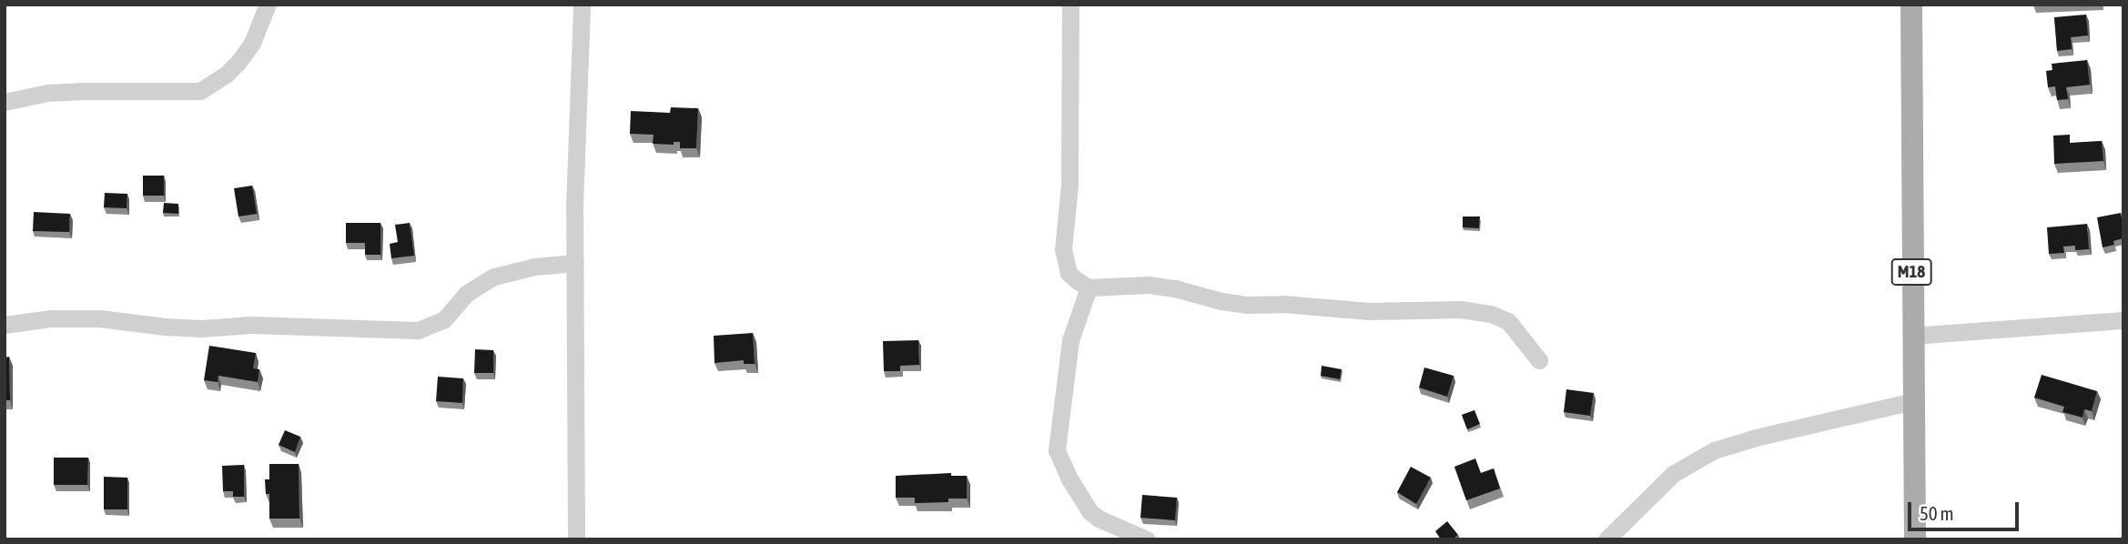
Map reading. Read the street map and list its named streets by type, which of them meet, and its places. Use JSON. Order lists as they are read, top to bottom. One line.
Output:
{"streets":{"main road":["M18"]},"scale_bar":"50 m"}
